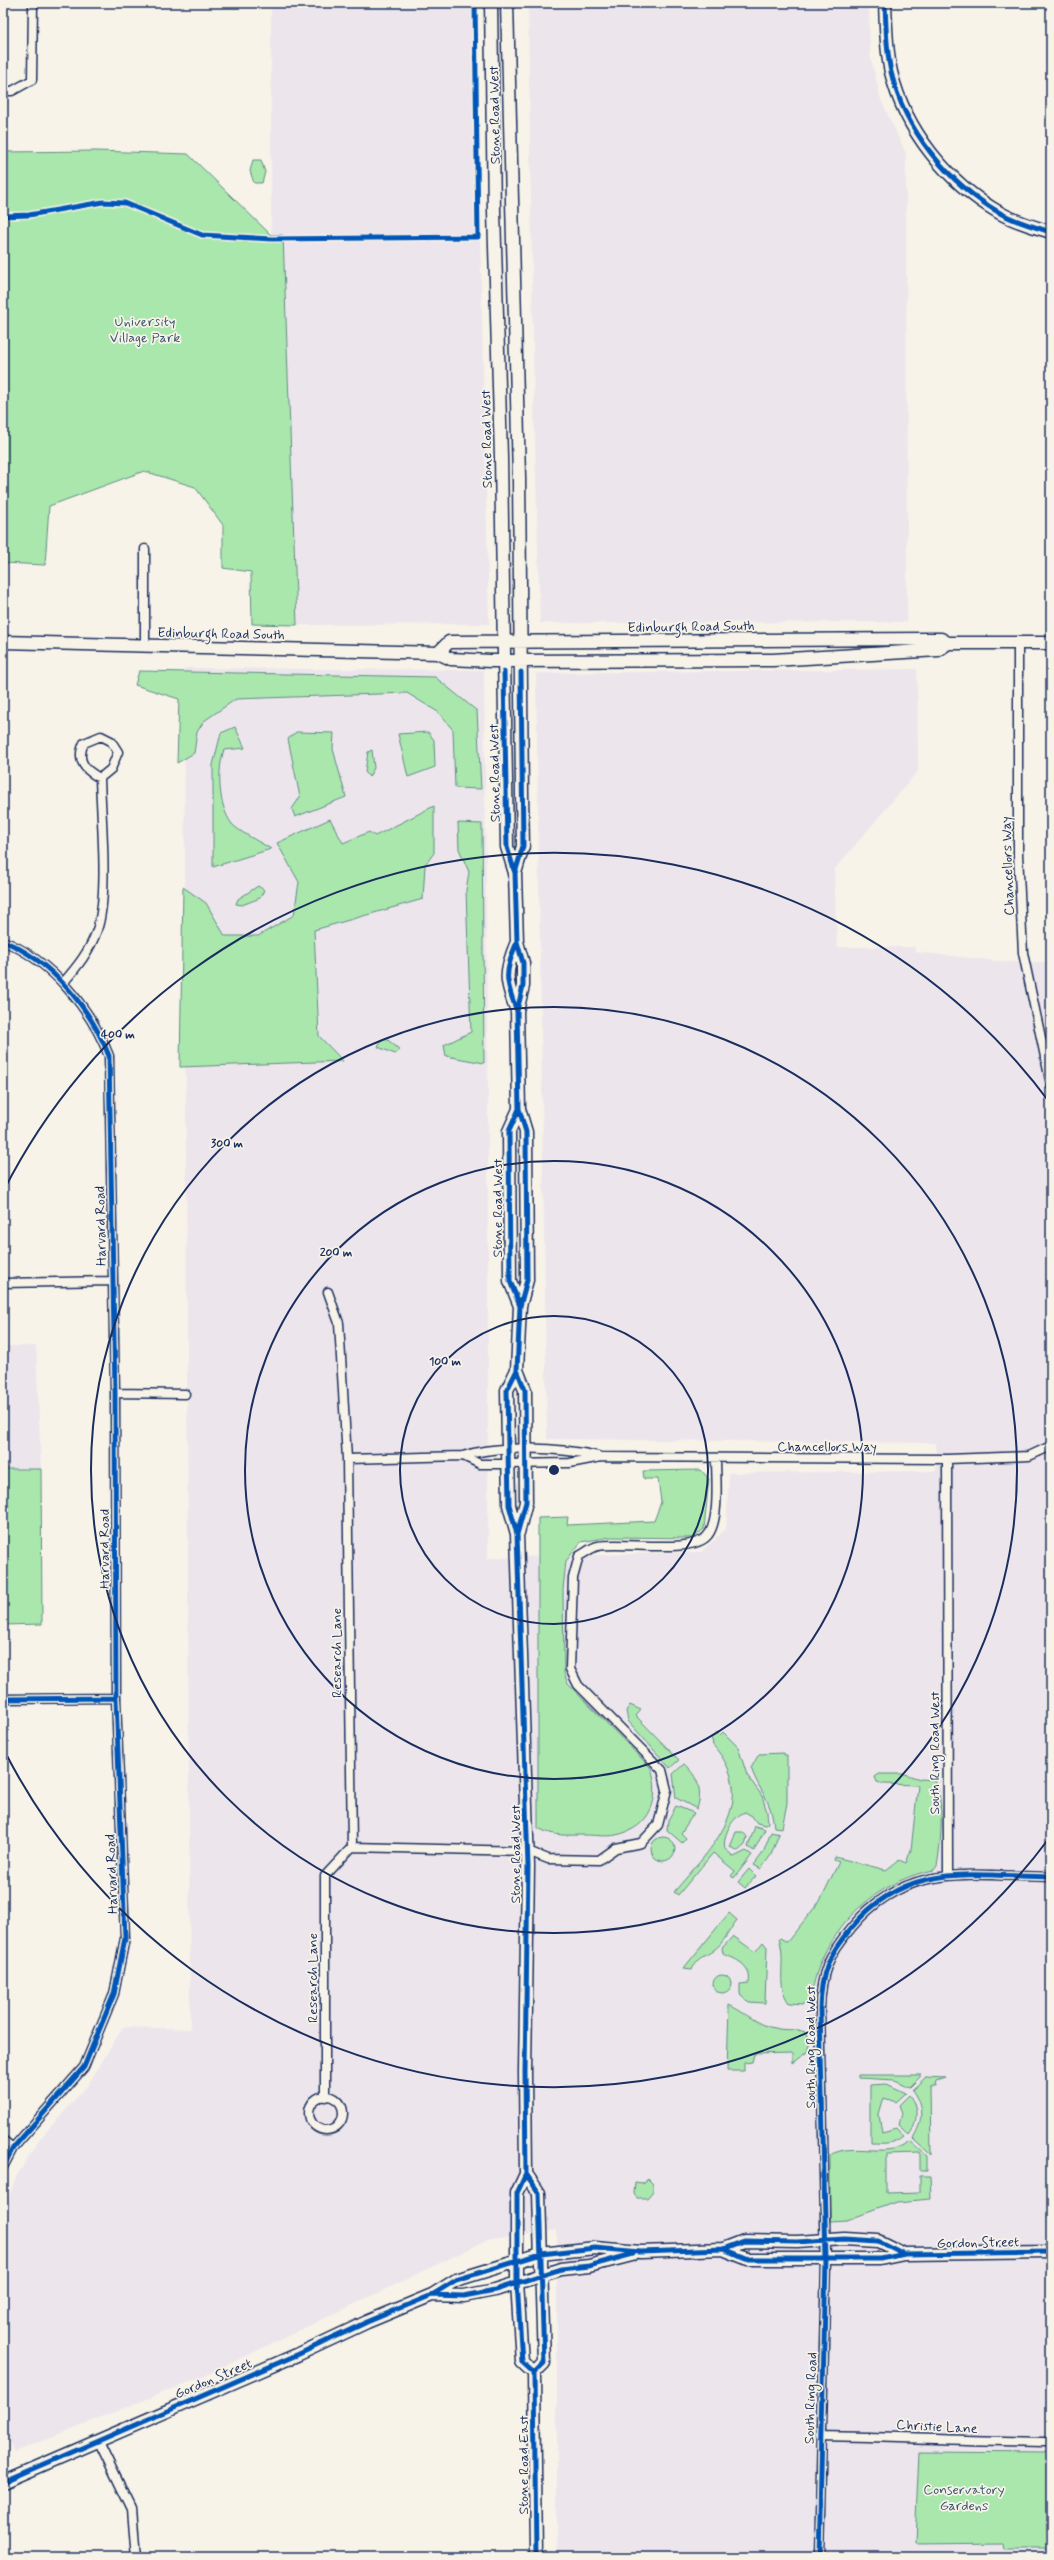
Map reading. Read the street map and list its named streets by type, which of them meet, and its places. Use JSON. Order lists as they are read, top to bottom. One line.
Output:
{"streets":{"main road":["Stone Road West","Edinburgh Road South","Gordon Street","Stone Road East"],"street":["Chancellors Way","Harvard Road","Research Lane","South Ring Road West","South Ring Road","Christie Lane"]},"crossings":[["Stone Road West","Edinburgh Road South"],["Stone Road West","Chancellors Way"],["Stone Road West","Gordon Street"],["Edinburgh Road South","Chancellors Way"],["Chancellors Way","South Ring Road West"],["South Ring Road West","Gordon Street"],["South Ring Road West","South Ring Road"],["Gordon Street","South Ring Road"],["South Ring Road","Christie Lane"]],"parks":["University Village Park","Conservatory Gardens"],"rings":["400 m","300 m","200 m","100 m"]}
